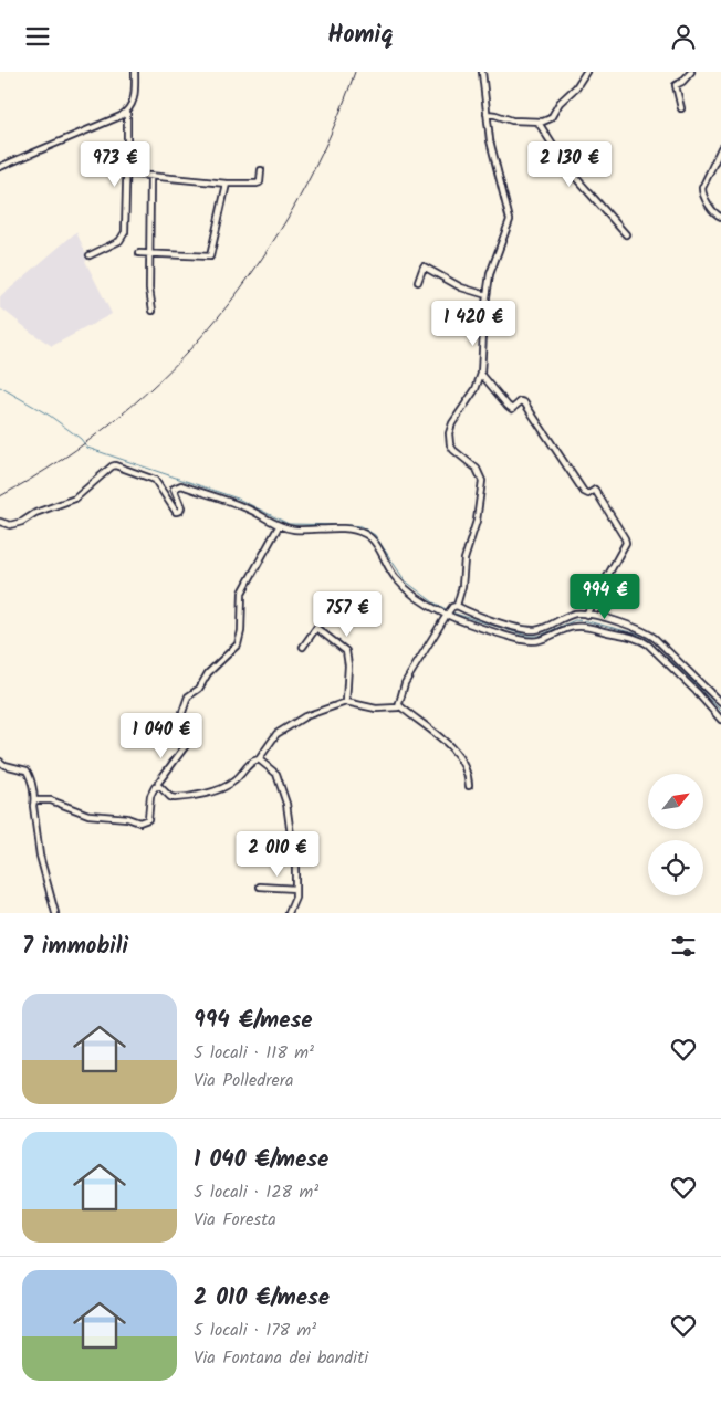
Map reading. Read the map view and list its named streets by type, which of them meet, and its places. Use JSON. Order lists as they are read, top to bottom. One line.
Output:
{"north":"top right","page":{"header":"Homiq","price":["973 €","2 130 €","1 420 €","994 €","757 €","1 040 €","2 010 €"],"heading":"7 immobili","list":[{"name":"994 €/mese","note":"5 locali · 118 m² · Via Polledrera"},{"name":"1 040 €/mese","note":"5 locali · 128 m² · Via Foresta"},{"name":"2 010 €/mese","note":"5 locali · 178 m² · Via Fontana dei banditi"}]}}
